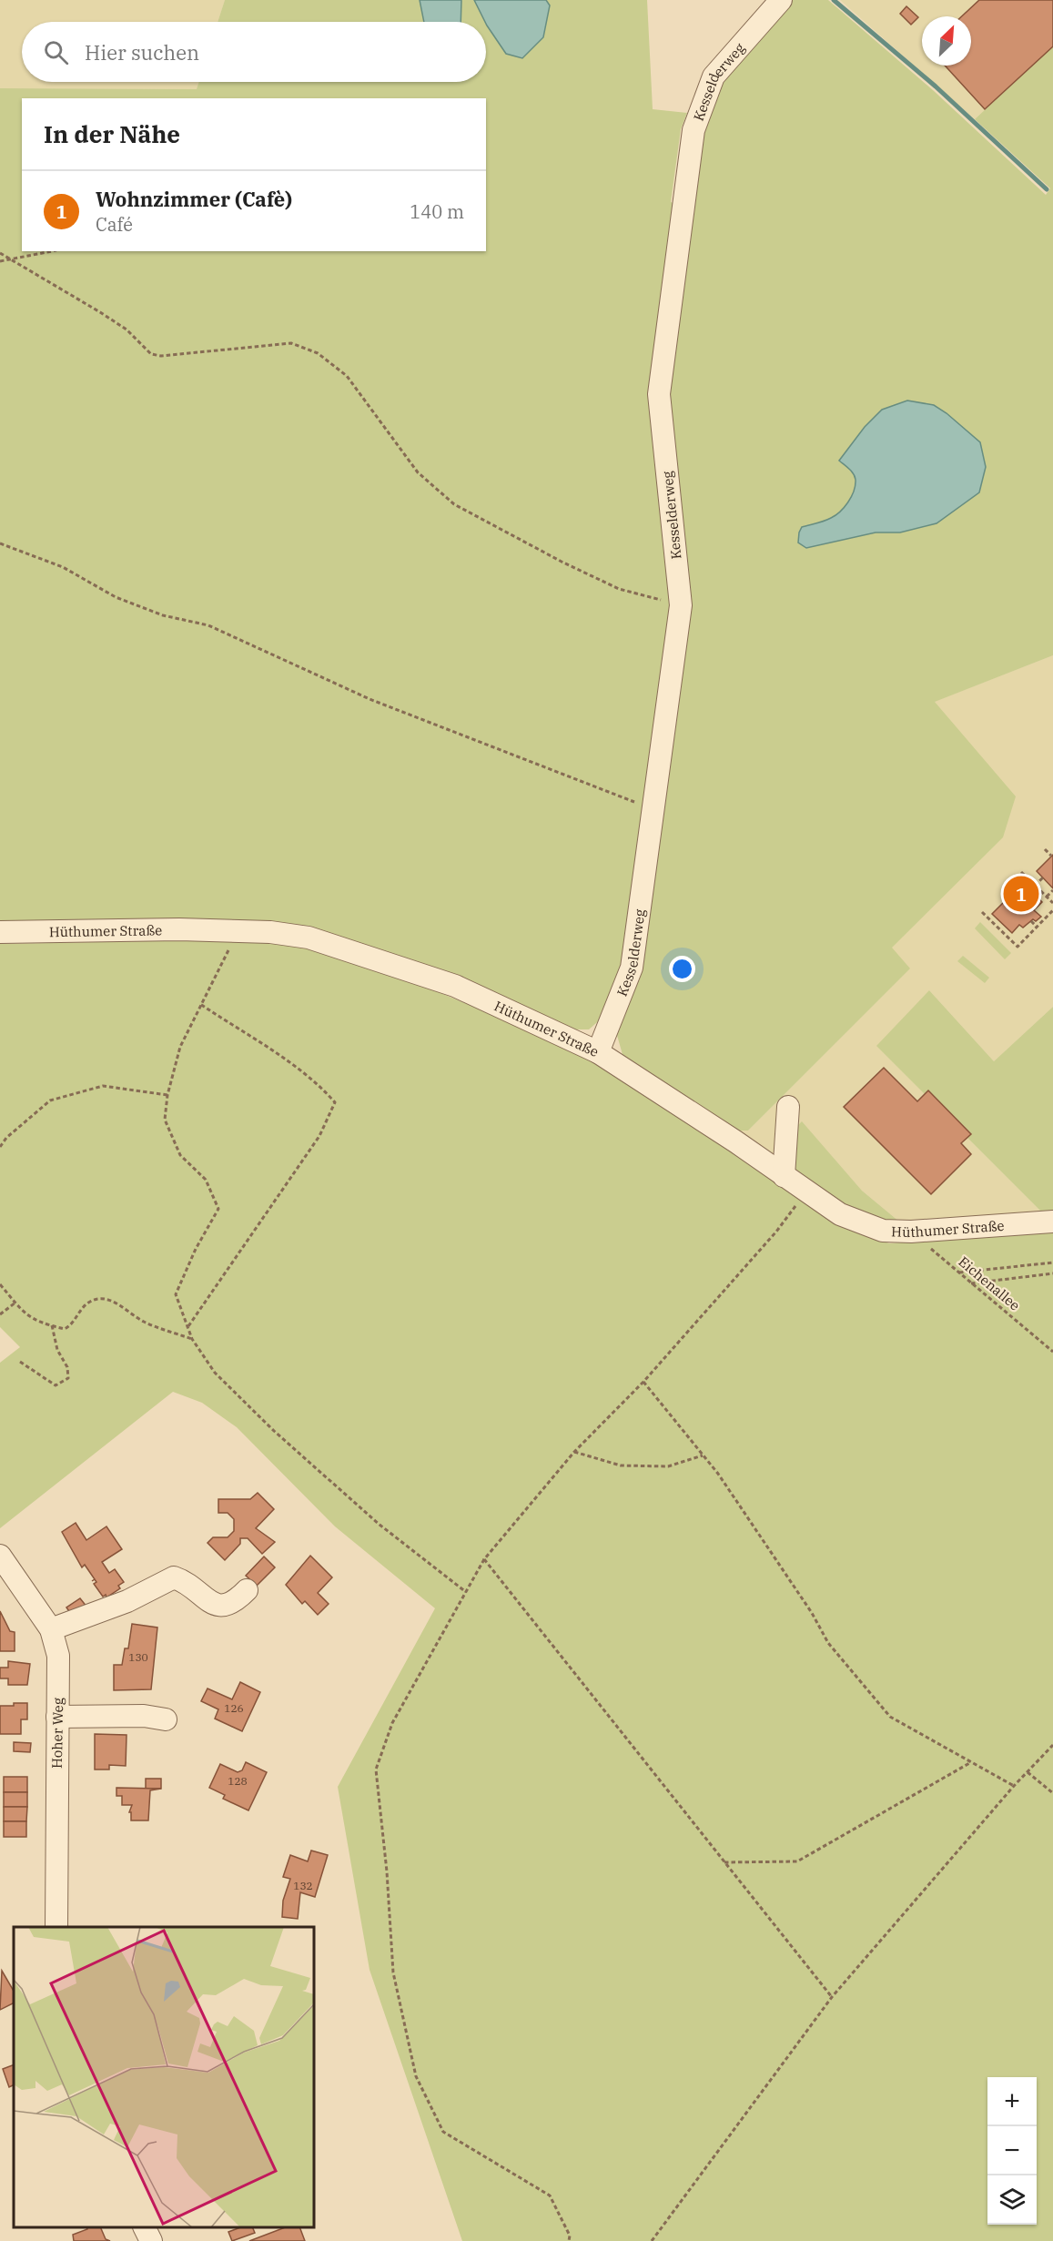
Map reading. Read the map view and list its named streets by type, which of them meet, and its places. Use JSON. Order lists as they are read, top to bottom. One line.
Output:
{"streets":{"street":["Kesselderweg","Hüthumer Straße","Hoher Weg"],"path":["Eichenallee"]},"crossings":[["Kesselderweg","Hüthumer Straße"],["Hüthumer Straße","Eichenallee"]],"house_numbers":["130","126","128","132"],"north":"top right","page":{"search":"Hier suchen","heading":"In der Nähe","list":[{"mark":"1","name":"Wohnzimmer (Cafè)","note":"Café","value":"140 m"}],"pins":"1","map_buttons":["+","−"]}}
